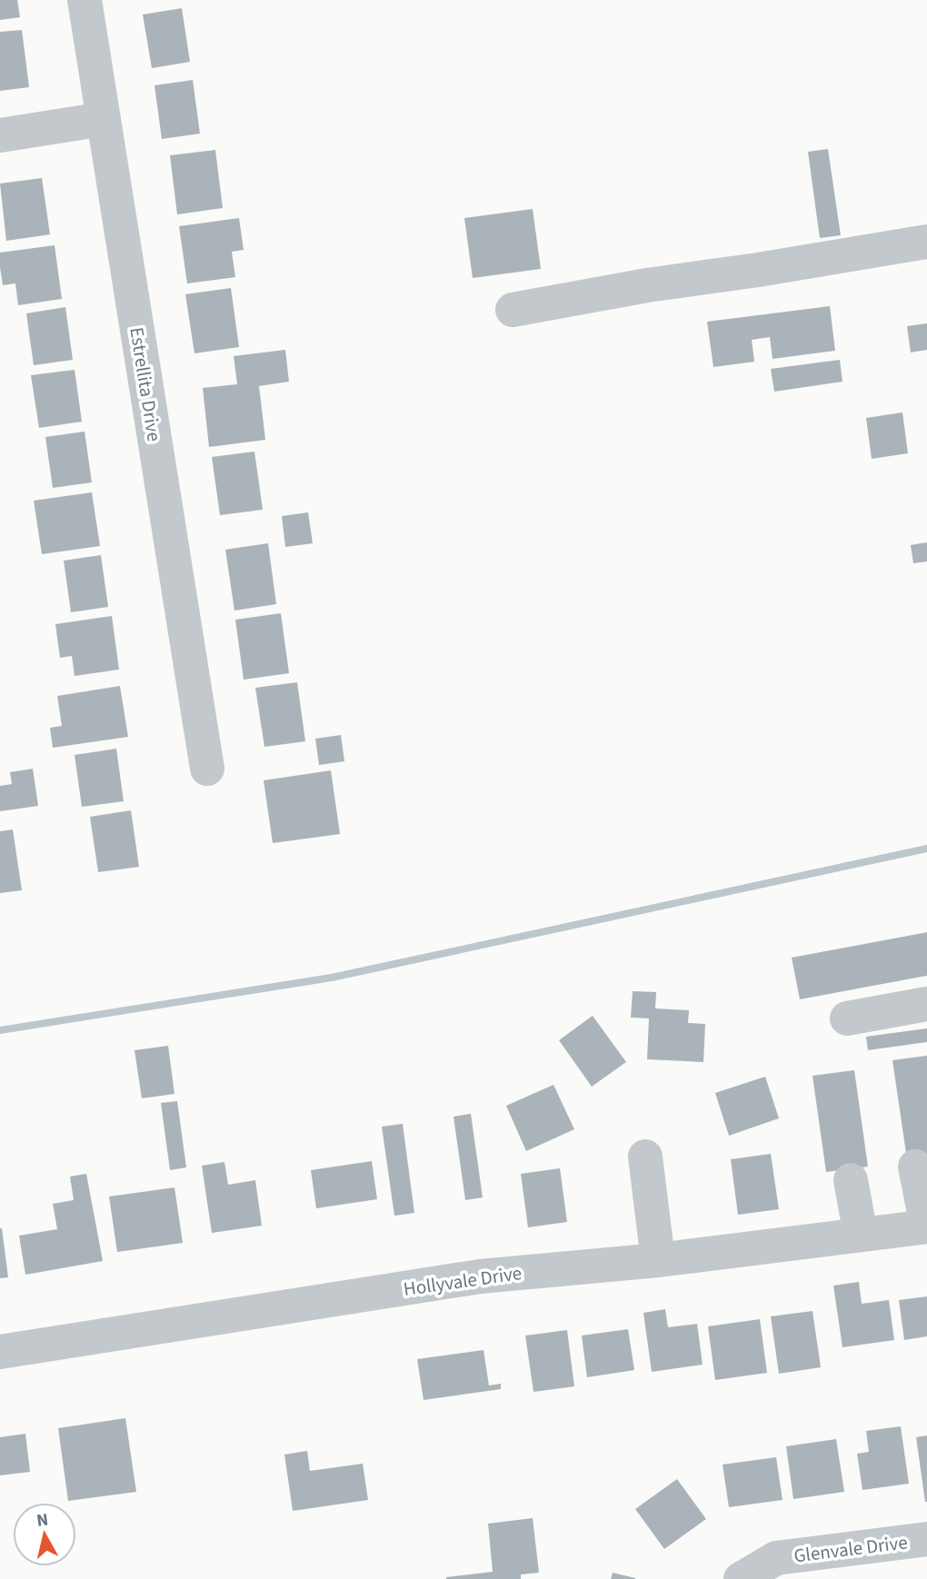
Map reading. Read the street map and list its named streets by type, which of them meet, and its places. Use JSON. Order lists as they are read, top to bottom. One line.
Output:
{"streets":{"street":["Estrellita Drive","Hollyvale Drive","Glenvale Drive"]},"north":"top"}
